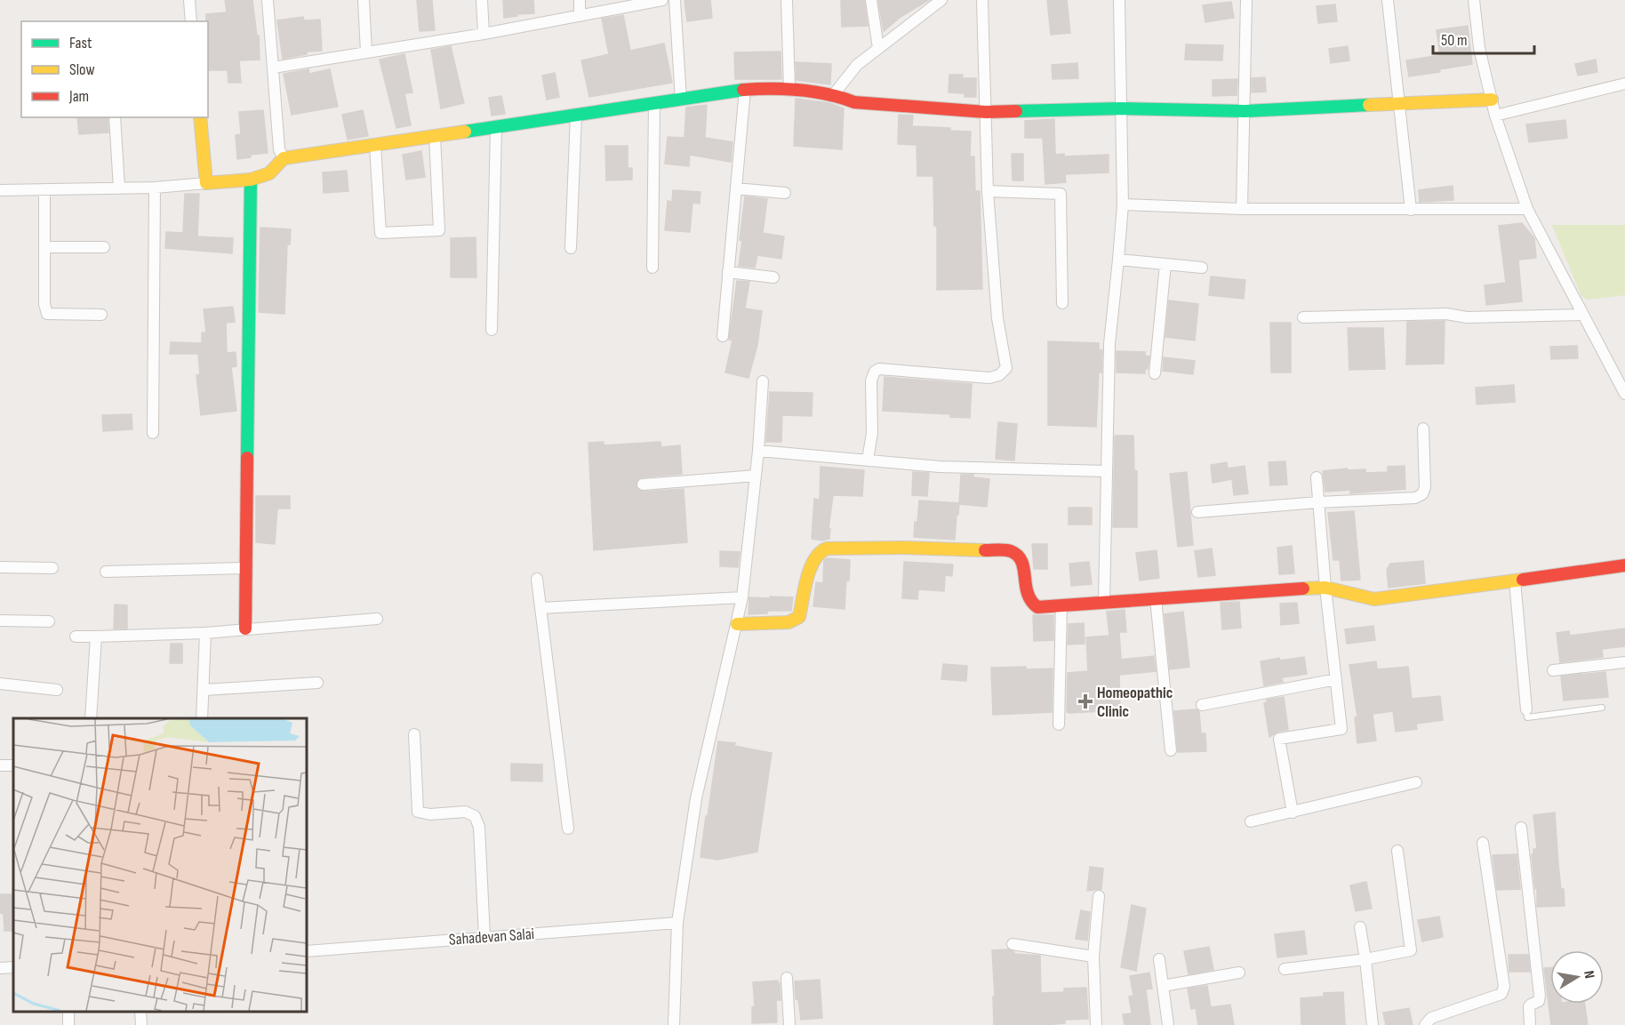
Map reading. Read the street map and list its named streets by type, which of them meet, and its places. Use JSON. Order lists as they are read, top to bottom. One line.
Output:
{"streets":{"street":["Sahadevan Salai"]},"places":{"health":["Homeopathic Clinic"]},"legend":["Fast","Slow","Jam"],"scale_bar":"50 m","north":"right"}
